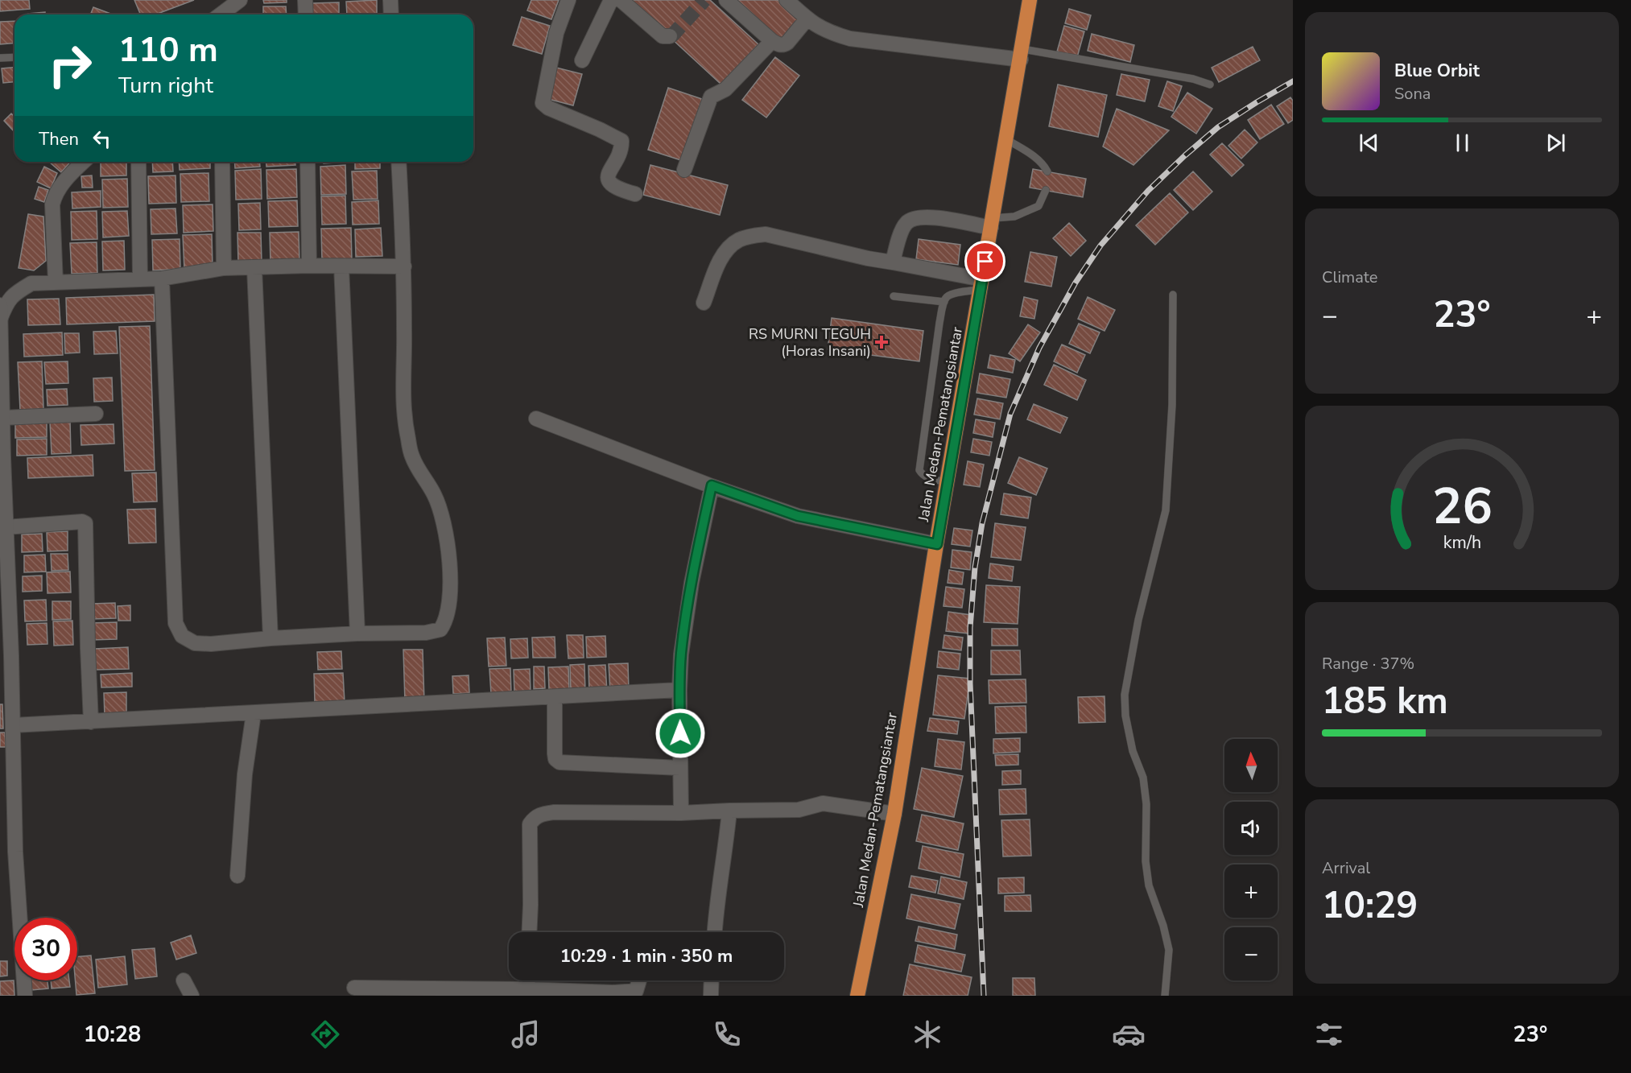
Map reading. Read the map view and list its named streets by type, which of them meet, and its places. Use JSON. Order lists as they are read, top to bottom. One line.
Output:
{"streets":{"highway":["Jalan Medan-Pematangsiantar"]},"places":{"health":["RS MURNI TEGUH (Horas Insani)"]},"north":"top","page":{"turn":["110 m","Turn right"],"song":["Blue Orbit","Sona"],"then":"Then","tile":["Climate",["Range · 37%","185 km"],["Arrival","10:29"]],"heat":["−","23°","+"],"map_buttons":["+","−"],"limit":"30","trip":"10:29 · 1 min · 350 m","tabs":["10:28","23°"],"gauge":["26","km/h"]}}
